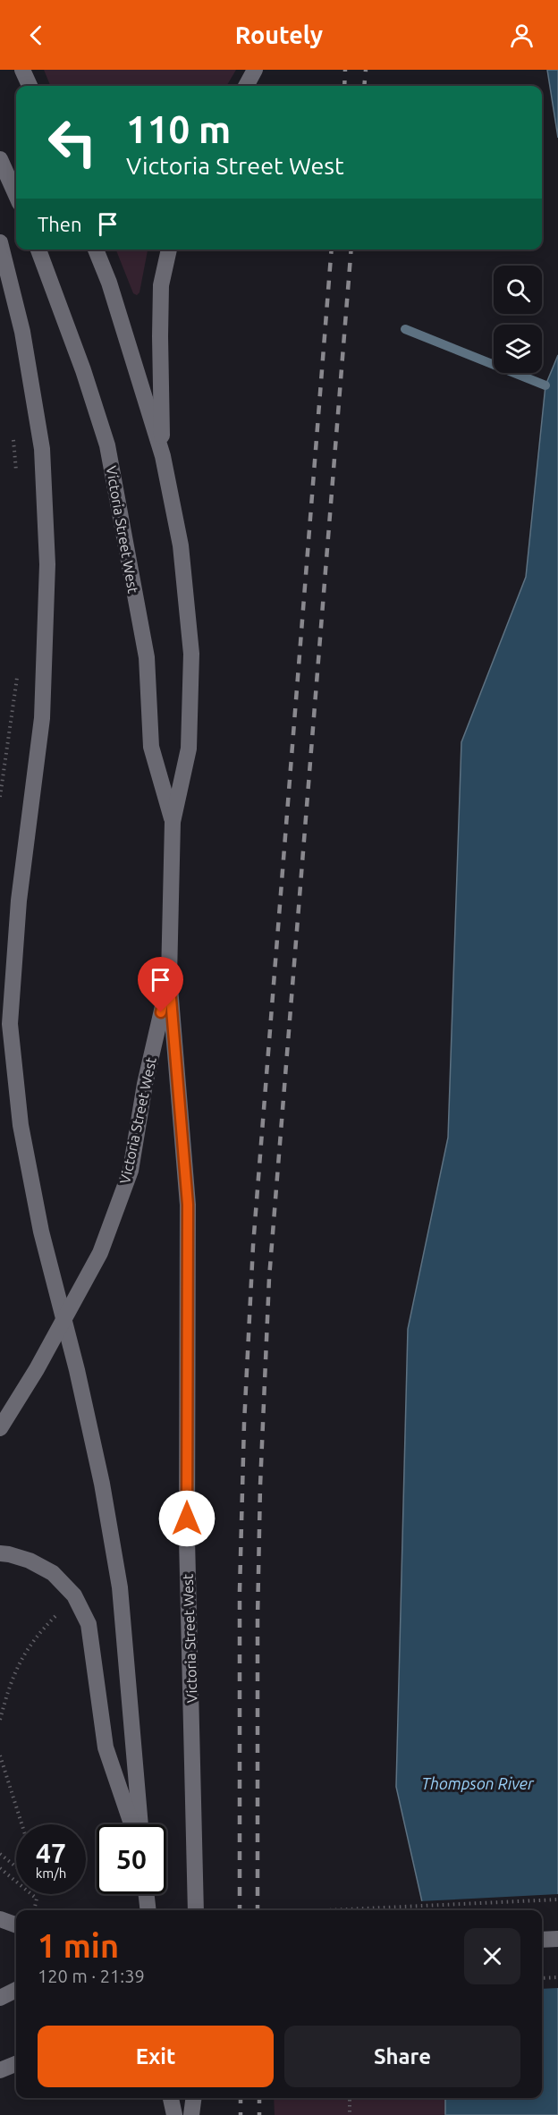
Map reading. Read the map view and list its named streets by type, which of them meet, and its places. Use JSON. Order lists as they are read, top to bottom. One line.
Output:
{"streets":{"main road":["Victoria Street West"]},"water":["Thompson River"],"page":{"header":"Routely","turn":["110 m","Victoria Street West"],"then":"Then","speed":"47 km/h","limit":"50","heading":["1 min","120 m · 21:39"],"buttons":["Exit","Share"]}}
